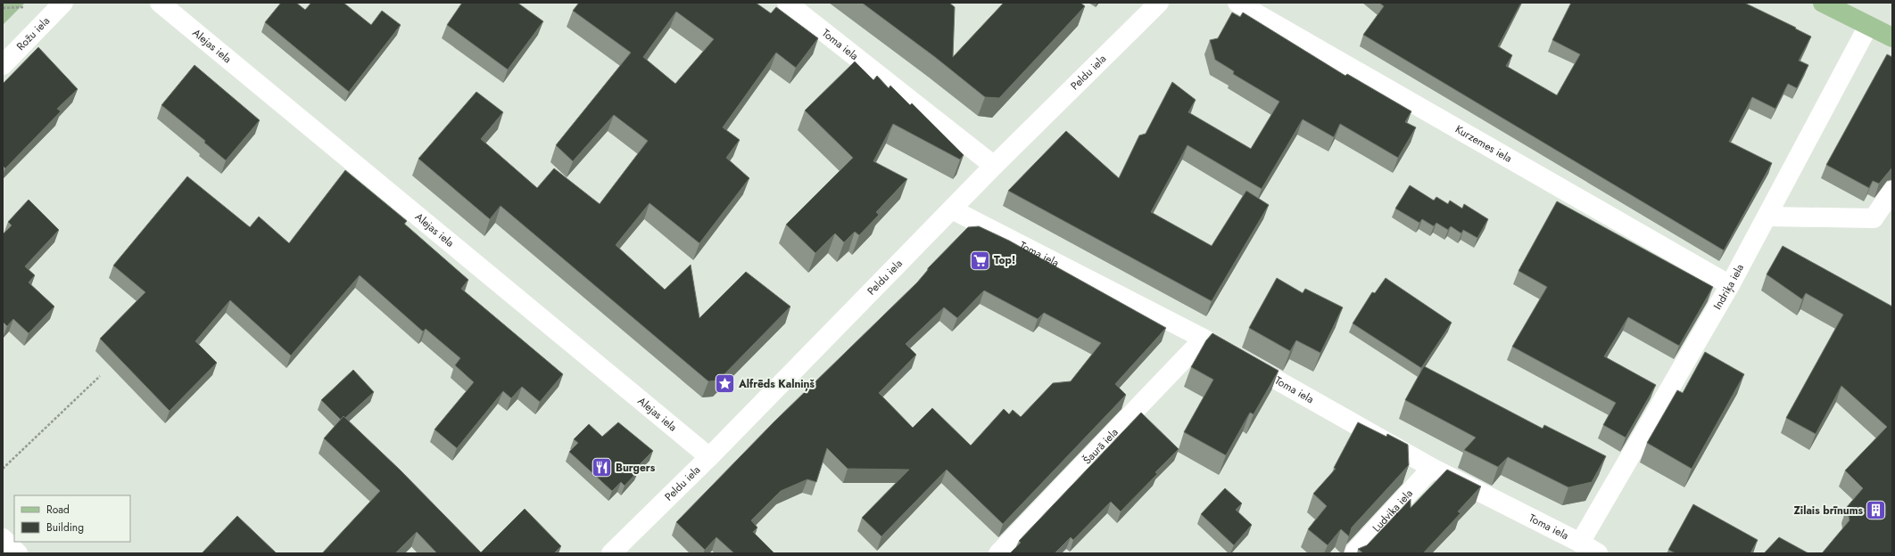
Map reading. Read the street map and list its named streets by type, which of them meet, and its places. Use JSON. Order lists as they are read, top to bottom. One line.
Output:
{"streets":{"street":["Rožu iela","Toma iela","Alejas iela","Peldu iela","Kurzemes iela","Indriķa iela","Šaurā iela","Ludviķa iela"]},"crossings":[["Toma iela","Peldu iela"],["Toma iela","Indriķa iela"],["Toma iela","Šaurā iela"],["Toma iela","Ludviķa iela"],["Alejas iela","Peldu iela"],["Kurzemes iela","Indriķa iela"]],"places":{"supermarket":["Top!"],"place":["Alfrēds Kalniņš"],"restaurant":["Burgers"],"building":["Zilais brīnums"]},"legend":["Road","Building"]}
